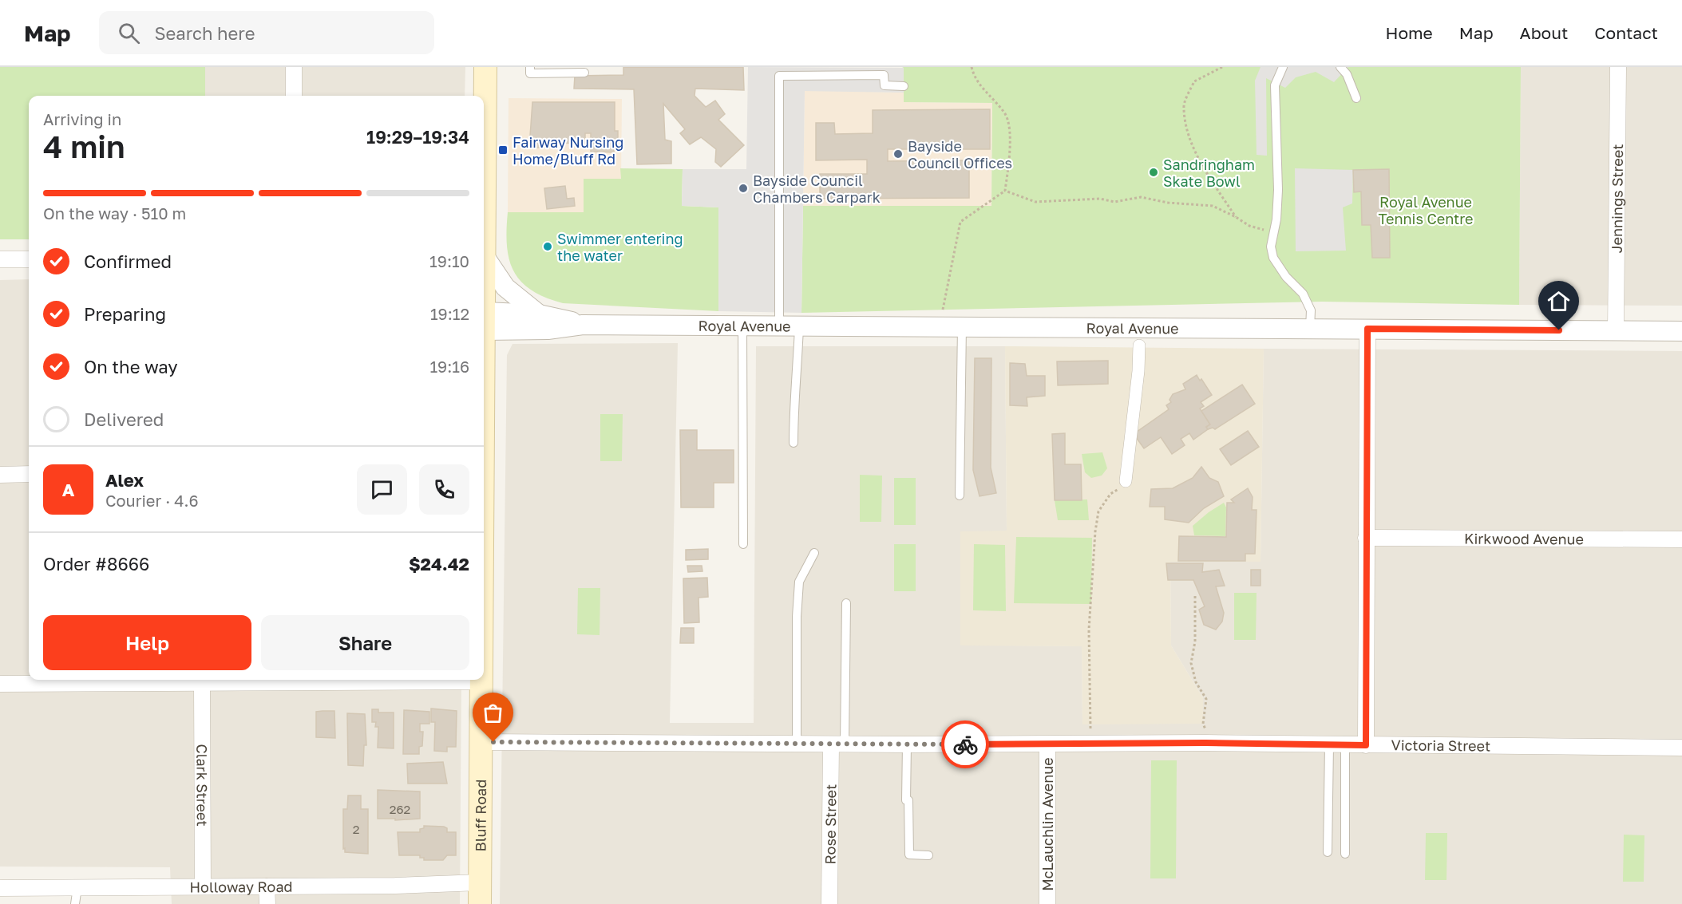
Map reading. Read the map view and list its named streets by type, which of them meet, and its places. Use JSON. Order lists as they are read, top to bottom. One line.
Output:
{"streets":{"main road":["Bluff Road"],"street":["Jennings Street","Royal Avenue","Kirkwood Avenue","Victoria Street","Clark Street","Rose Street","McLauchlin Avenue","Holloway Road"]},"crossings":[["Jennings Street","Royal Avenue"],["Royal Avenue","Bluff Road"],["Victoria Street","Bluff Road"],["Victoria Street","Rose Street"],["Victoria Street","McLauchlin Avenue"],["Clark Street","Holloway Road"],["Bluff Road","Holloway Road"]],"parks":["Royal Avenue Tennis Centre"],"places":{"transit":["Fairway Nursing Home/Bluff Rd"],"other":["Bayside Council Offices","Sandringham Skate Bowl","Bayside Council Chambers Carpark","Swimmer entering the water"]},"house_numbers":["262","2"],"page":{"header":"Map","search":"Search here","nav":["Home","Map","About","Contact"],"heading":["4 min","Arriving in","19:29–19:34"],"panel":["Alex","Courier · 4.6","Order #8666","$24.42"],"bar":"On the way · 510 m","list":[["Confirmed","19:10"],["Preparing","19:12"],["On the way","19:16"],"Delivered"],"round":"A","buttons":["Help","Share"]}}
